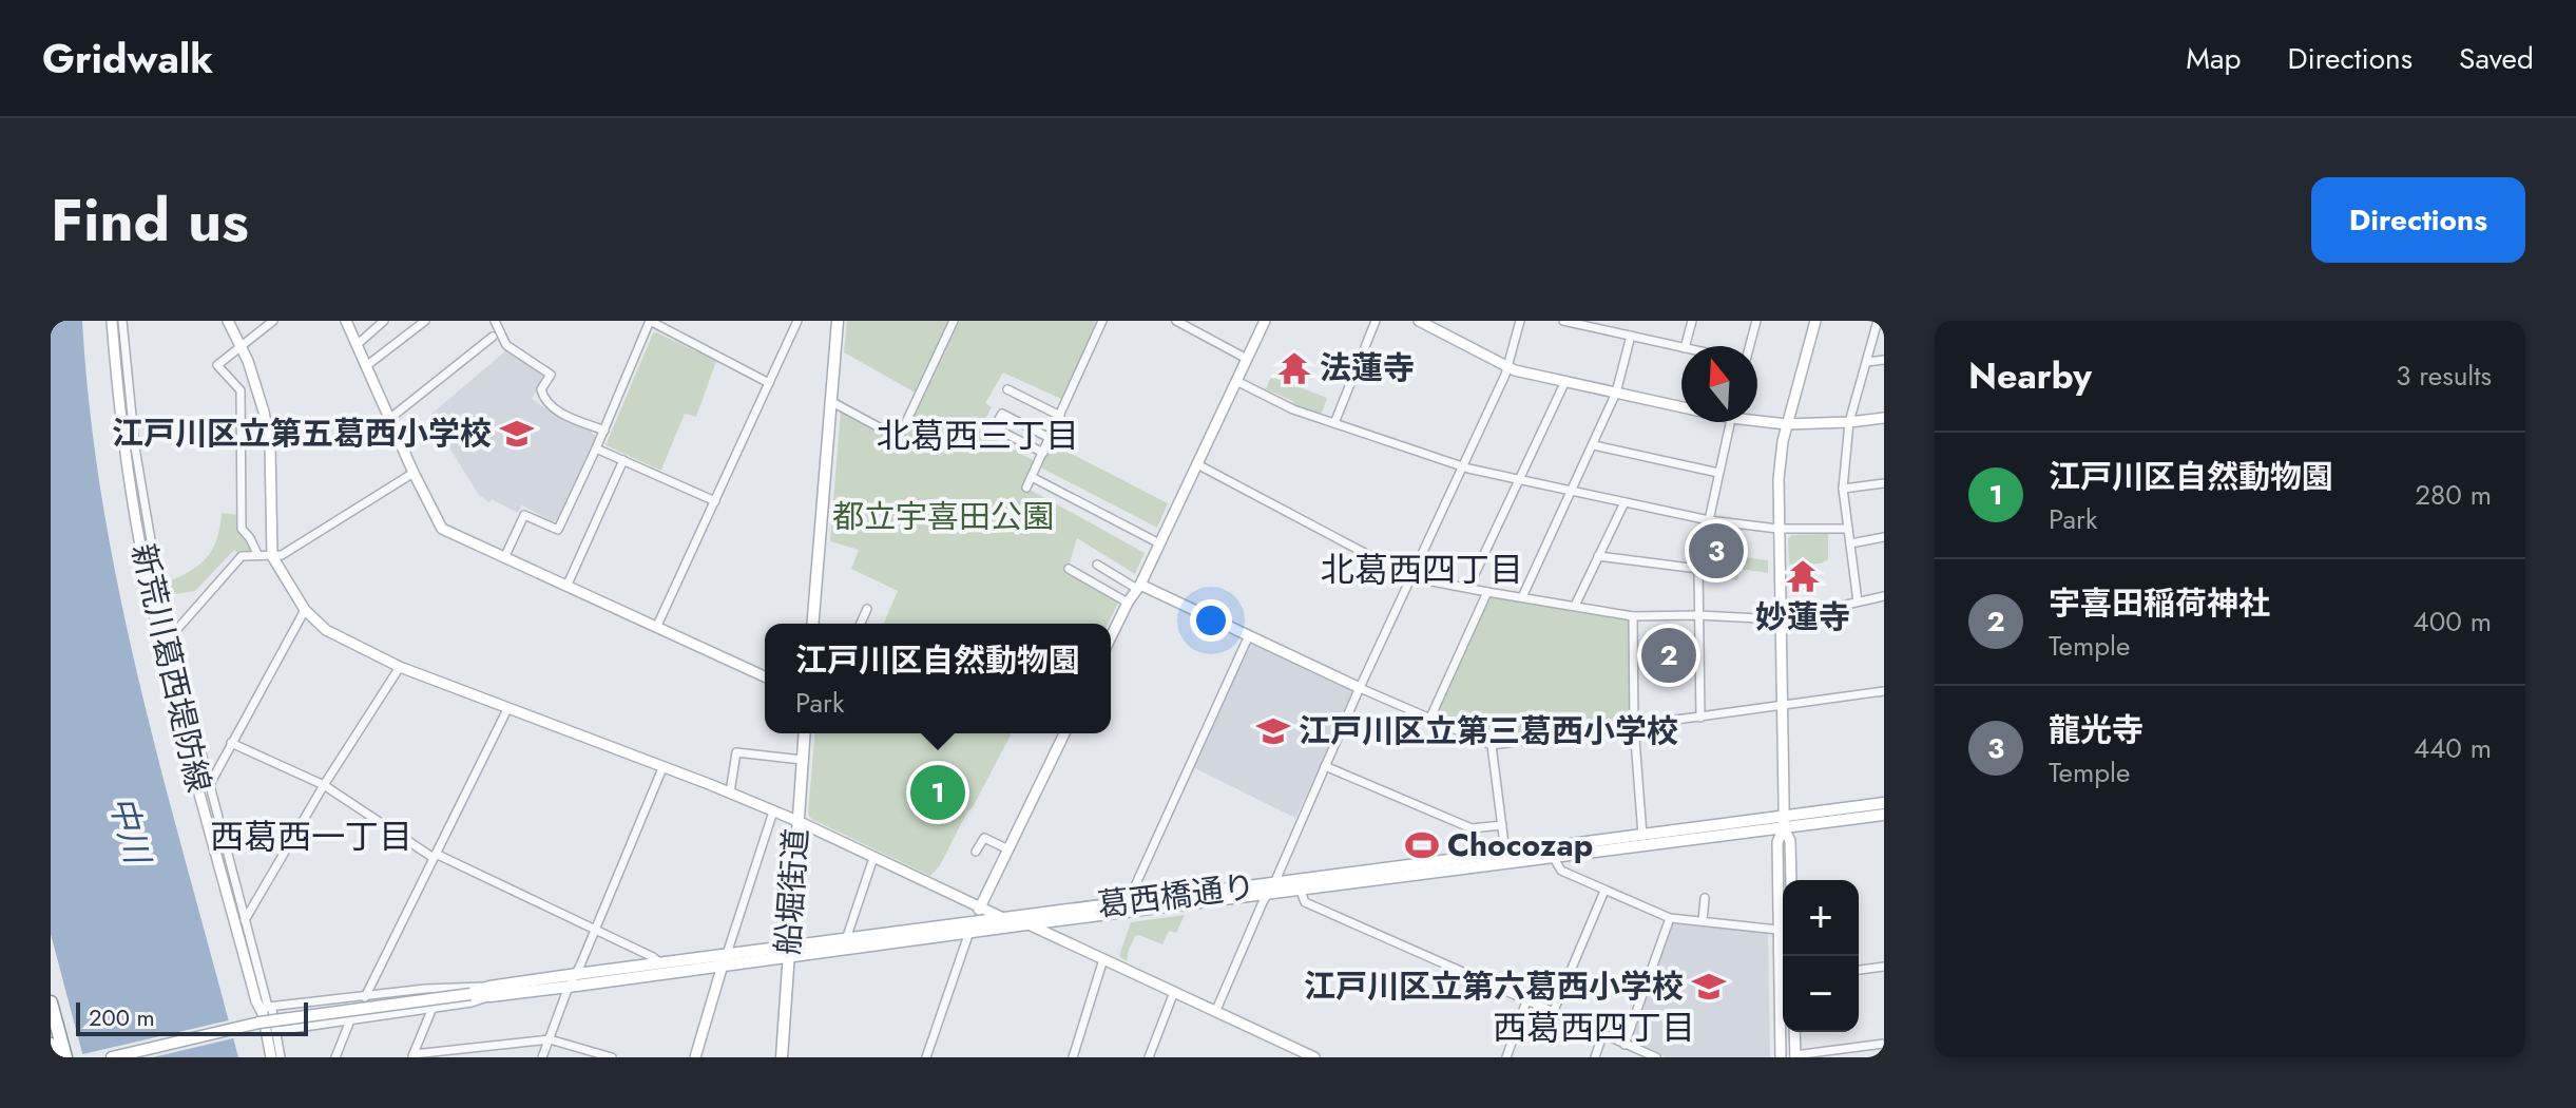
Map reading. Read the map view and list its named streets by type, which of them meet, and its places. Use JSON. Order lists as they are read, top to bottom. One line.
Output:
{"streets":{"main road":["船堀街道","葛西橋通り"],"street":["新荒川葛西堤防線"]},"crossings":[["船堀街道","葛西橋通り"]],"districts":["北葛西三丁目","北葛西四丁目","西葛西一丁目","西葛西四丁目"],"water":["中川"],"parks":["都立宇喜田公園"],"places":{"temple":["法蓮寺","妙蓮寺"],"school or university":["江戸川区立第五葛西小学校","江戸川区立第三葛西小学校","江戸川区立第六葛西小学校"],"sports":["Chocozap"]},"scale_bar":"200 m","north":"top","page":{"header":"Gridwalk","nav":["Map","Directions","Saved"],"title":"Find us","buttons":"Directions","heading":["Nearby","3 results"],"list":[{"mark":"1","name":"江戸川区自然動物園","note":"Park","value":"280 m"},{"mark":"2","name":"宇喜田稲荷神社","note":"Temple","value":"400 m"},{"mark":"3","name":"龍光寺","note":"Temple","value":"440 m"}],"pins":["3","2","1"],"popup":["江戸川区自然動物園","Park"],"map_buttons":["+","−"],"scale":"200 m"}}
